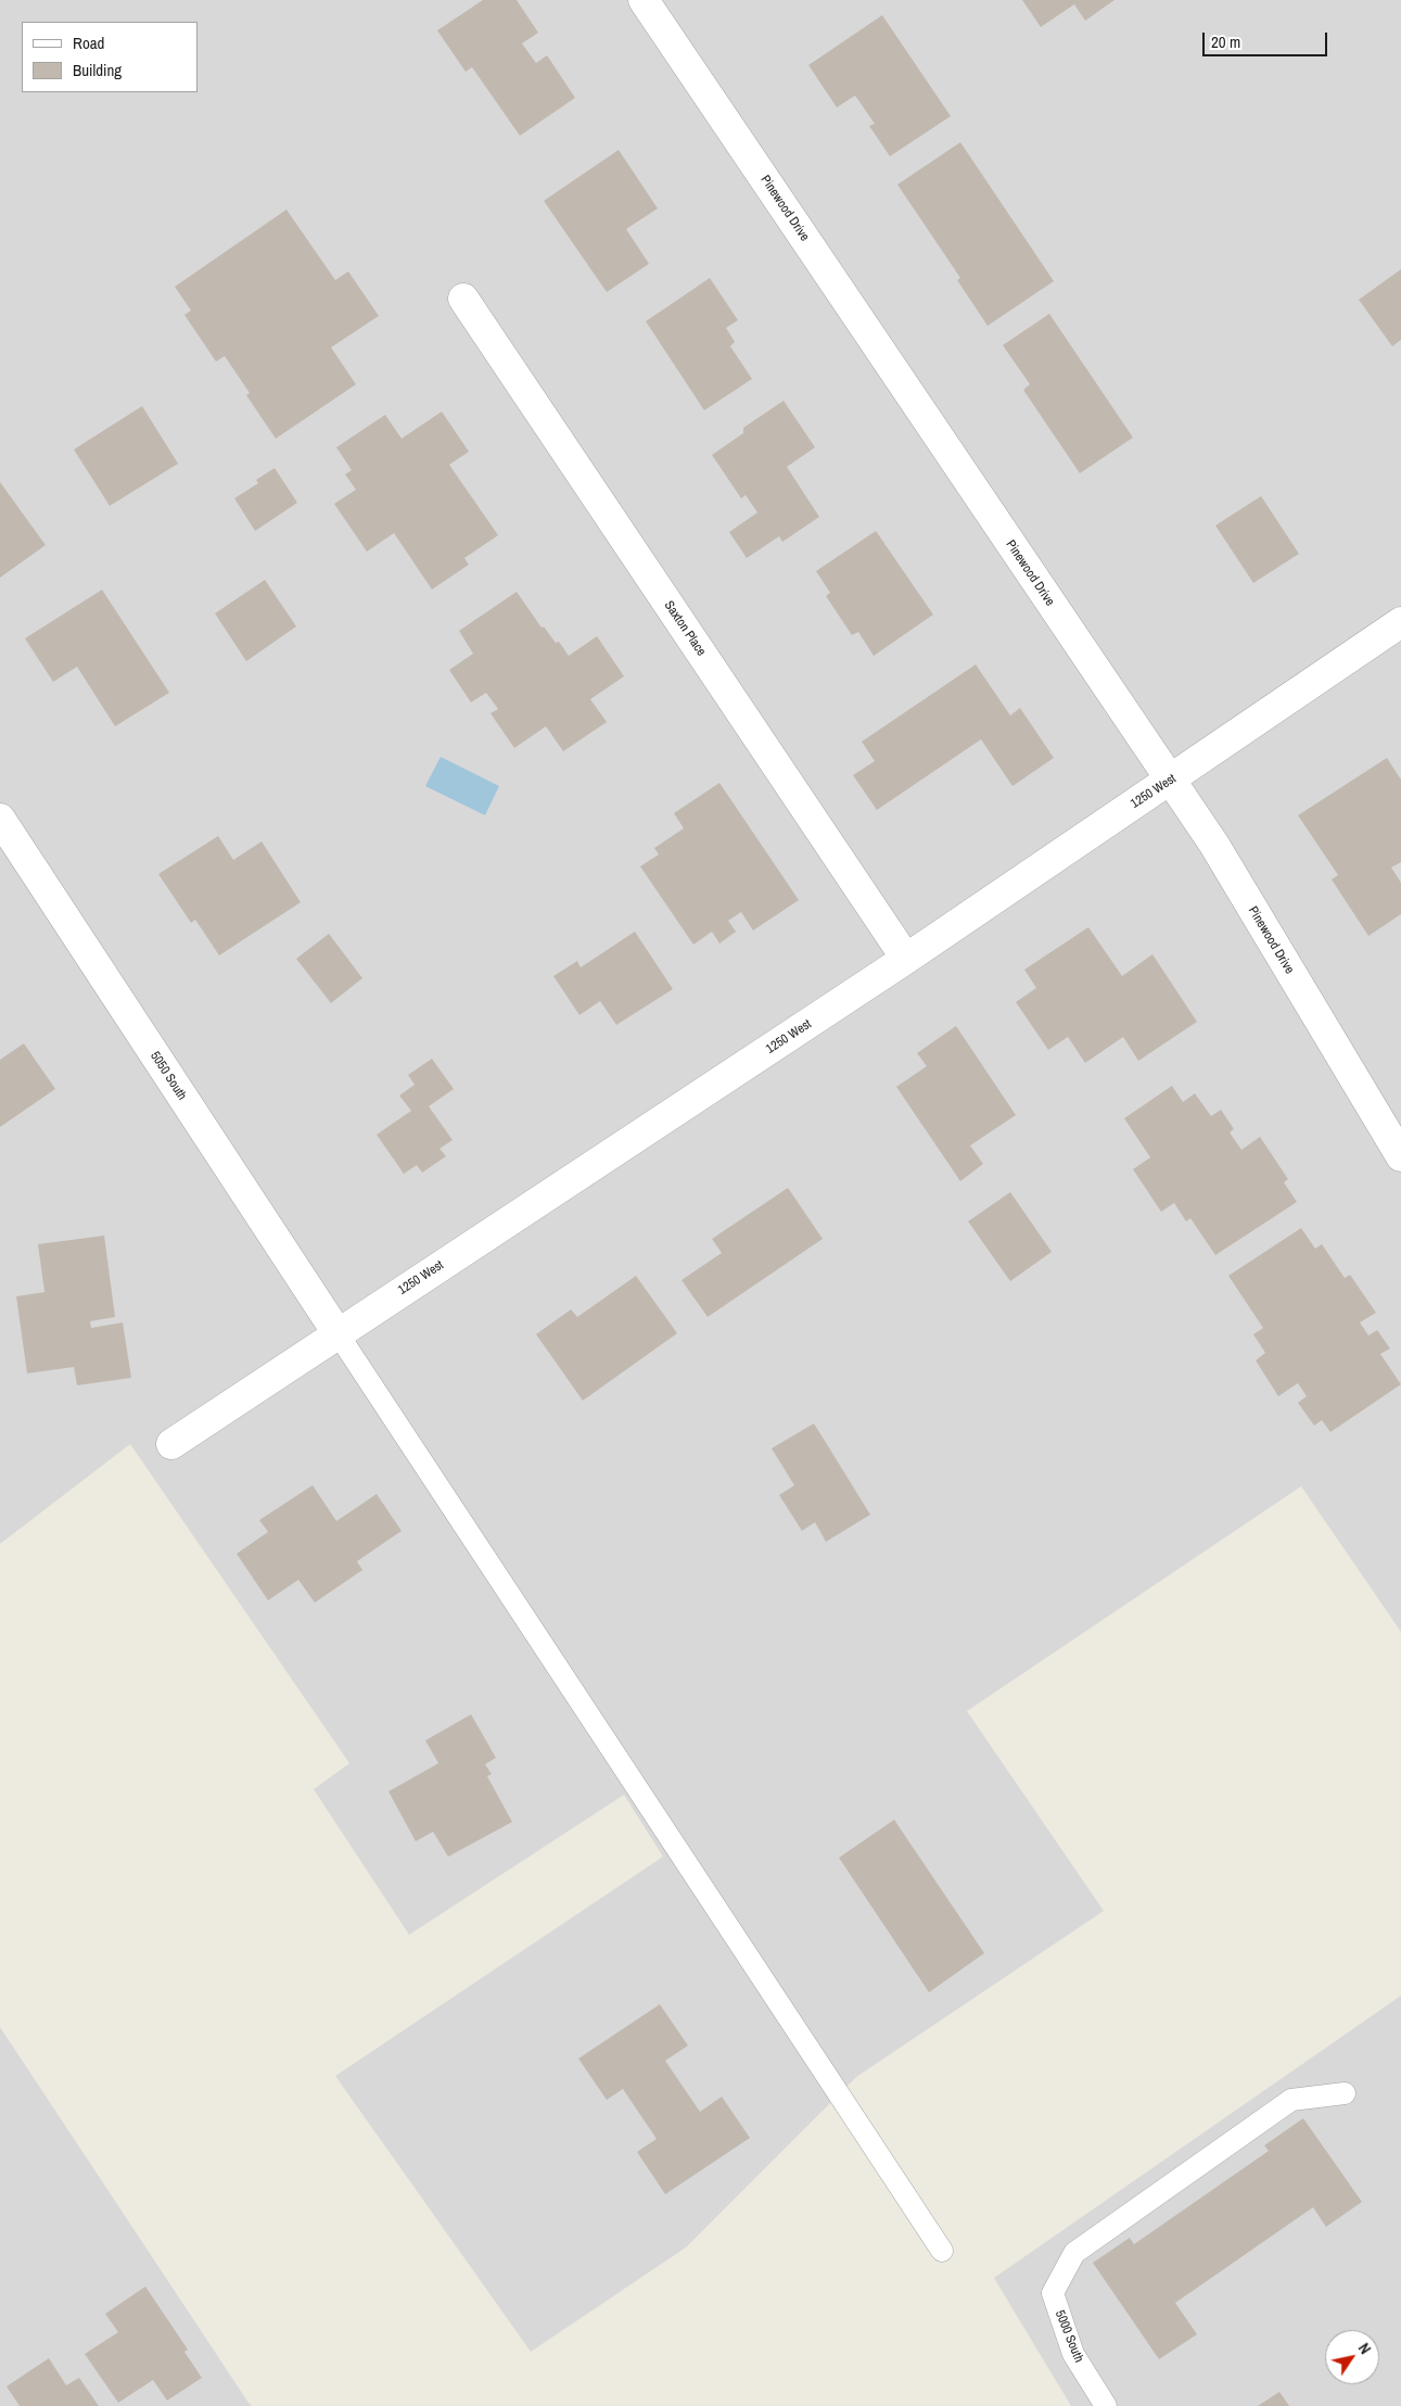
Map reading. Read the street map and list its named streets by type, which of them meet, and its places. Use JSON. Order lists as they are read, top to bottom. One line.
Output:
{"streets":{"street":["Pinewood Drive","Saxton Place","1250 West","5050 South"],"lane":["5000 South"]},"crossings":[["Pinewood Drive","1250 West"],["Saxton Place","1250 West"],["1250 West","5050 South"]],"legend":["Road","Building"],"scale_bar":"20 m","north":"top right"}
